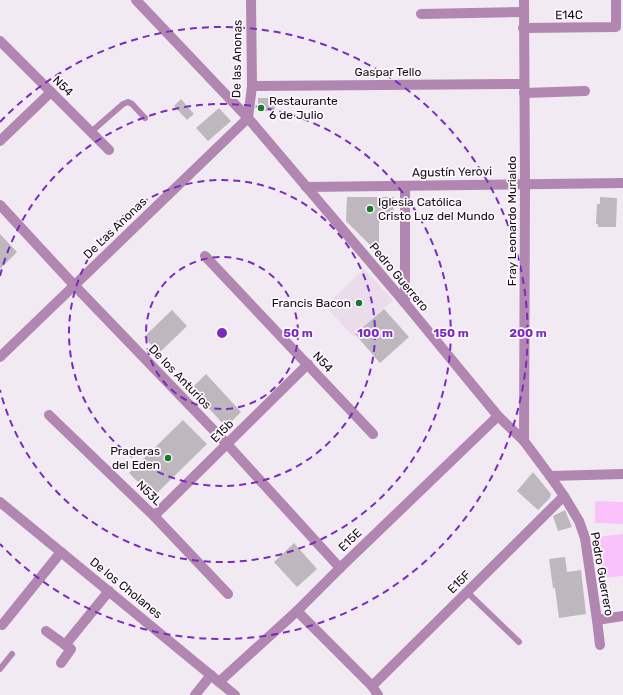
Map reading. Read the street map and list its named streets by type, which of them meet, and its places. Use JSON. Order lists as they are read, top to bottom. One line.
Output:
{"streets":{"street":["E14C","De las Anonas","Gaspar Tello","N54","Agustín Yerovi","Fray Leonardo Murialdo","De Las Anonas","Pedro Guerrero","De los Anturios","E15b","N53L","E15E","E15F","De los Cholanes"]},"crossings":[["E14C","Fray Leonardo Murialdo"],["De las Anonas","Gaspar Tello"],["De las Anonas","De Las Anonas"],["De las Anonas","Pedro Guerrero"],["Gaspar Tello","Fray Leonardo Murialdo"],["N54","E15b"],["Agustín Yerovi","Fray Leonardo Murialdo"],["Agustín Yerovi","Pedro Guerrero"],["Fray Leonardo Murialdo","Pedro Guerrero"],["De Las Anonas","Pedro Guerrero"],["De Las Anonas","De los Anturios"],["Pedro Guerrero","E15E"],["Pedro Guerrero","E15F"],["De los Anturios","E15b"],["De los Anturios","E15E"],["E15b","N53L"],["E15E","De los Cholanes"]],"places":["Restaurante 6 de Julio","Iglesia Católica Cristo Luz del Mundo","Francis Bacon","Praderas del Eden"],"rings":["50 m","100 m","150 m","200 m"]}
